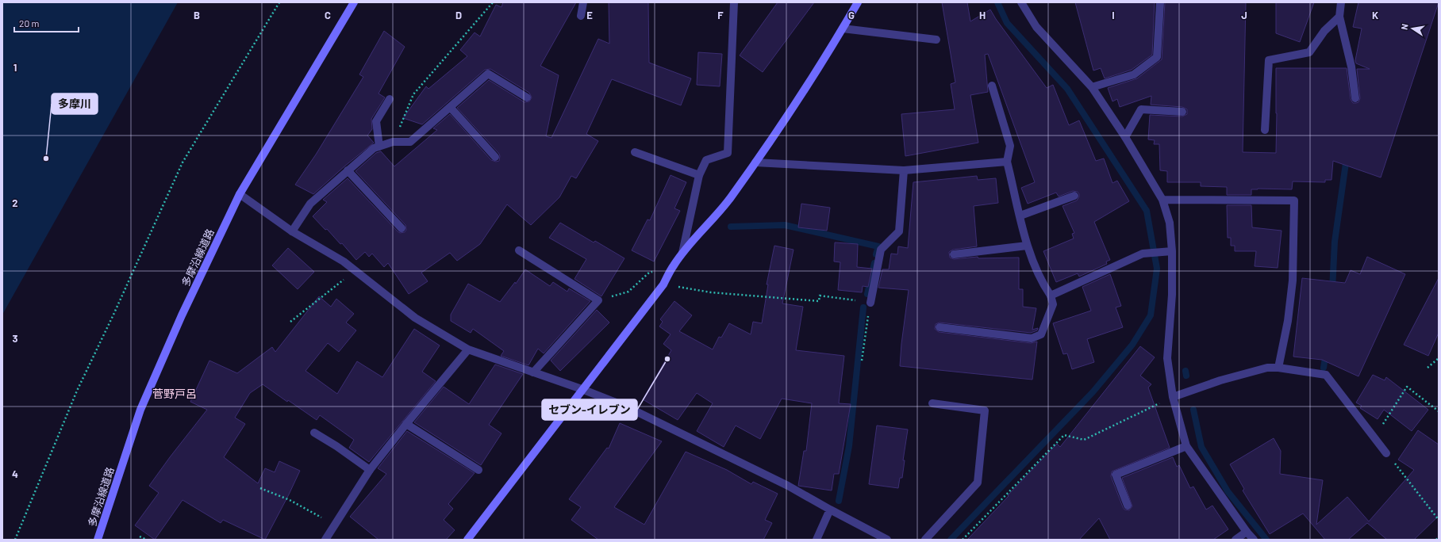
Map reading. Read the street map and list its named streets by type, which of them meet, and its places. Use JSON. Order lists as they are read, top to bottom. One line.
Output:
{"streets":{"street":["多摩沿線道路"]},"districts":["菅野戸呂"],"places":["多摩川","セブン-イレブン"],"scale_bar":"20 m","north":"left","grid":{"columns":["B","C","D","E","F","G","H","I","J","K"],"rows":["1","2","3","4"]}}
